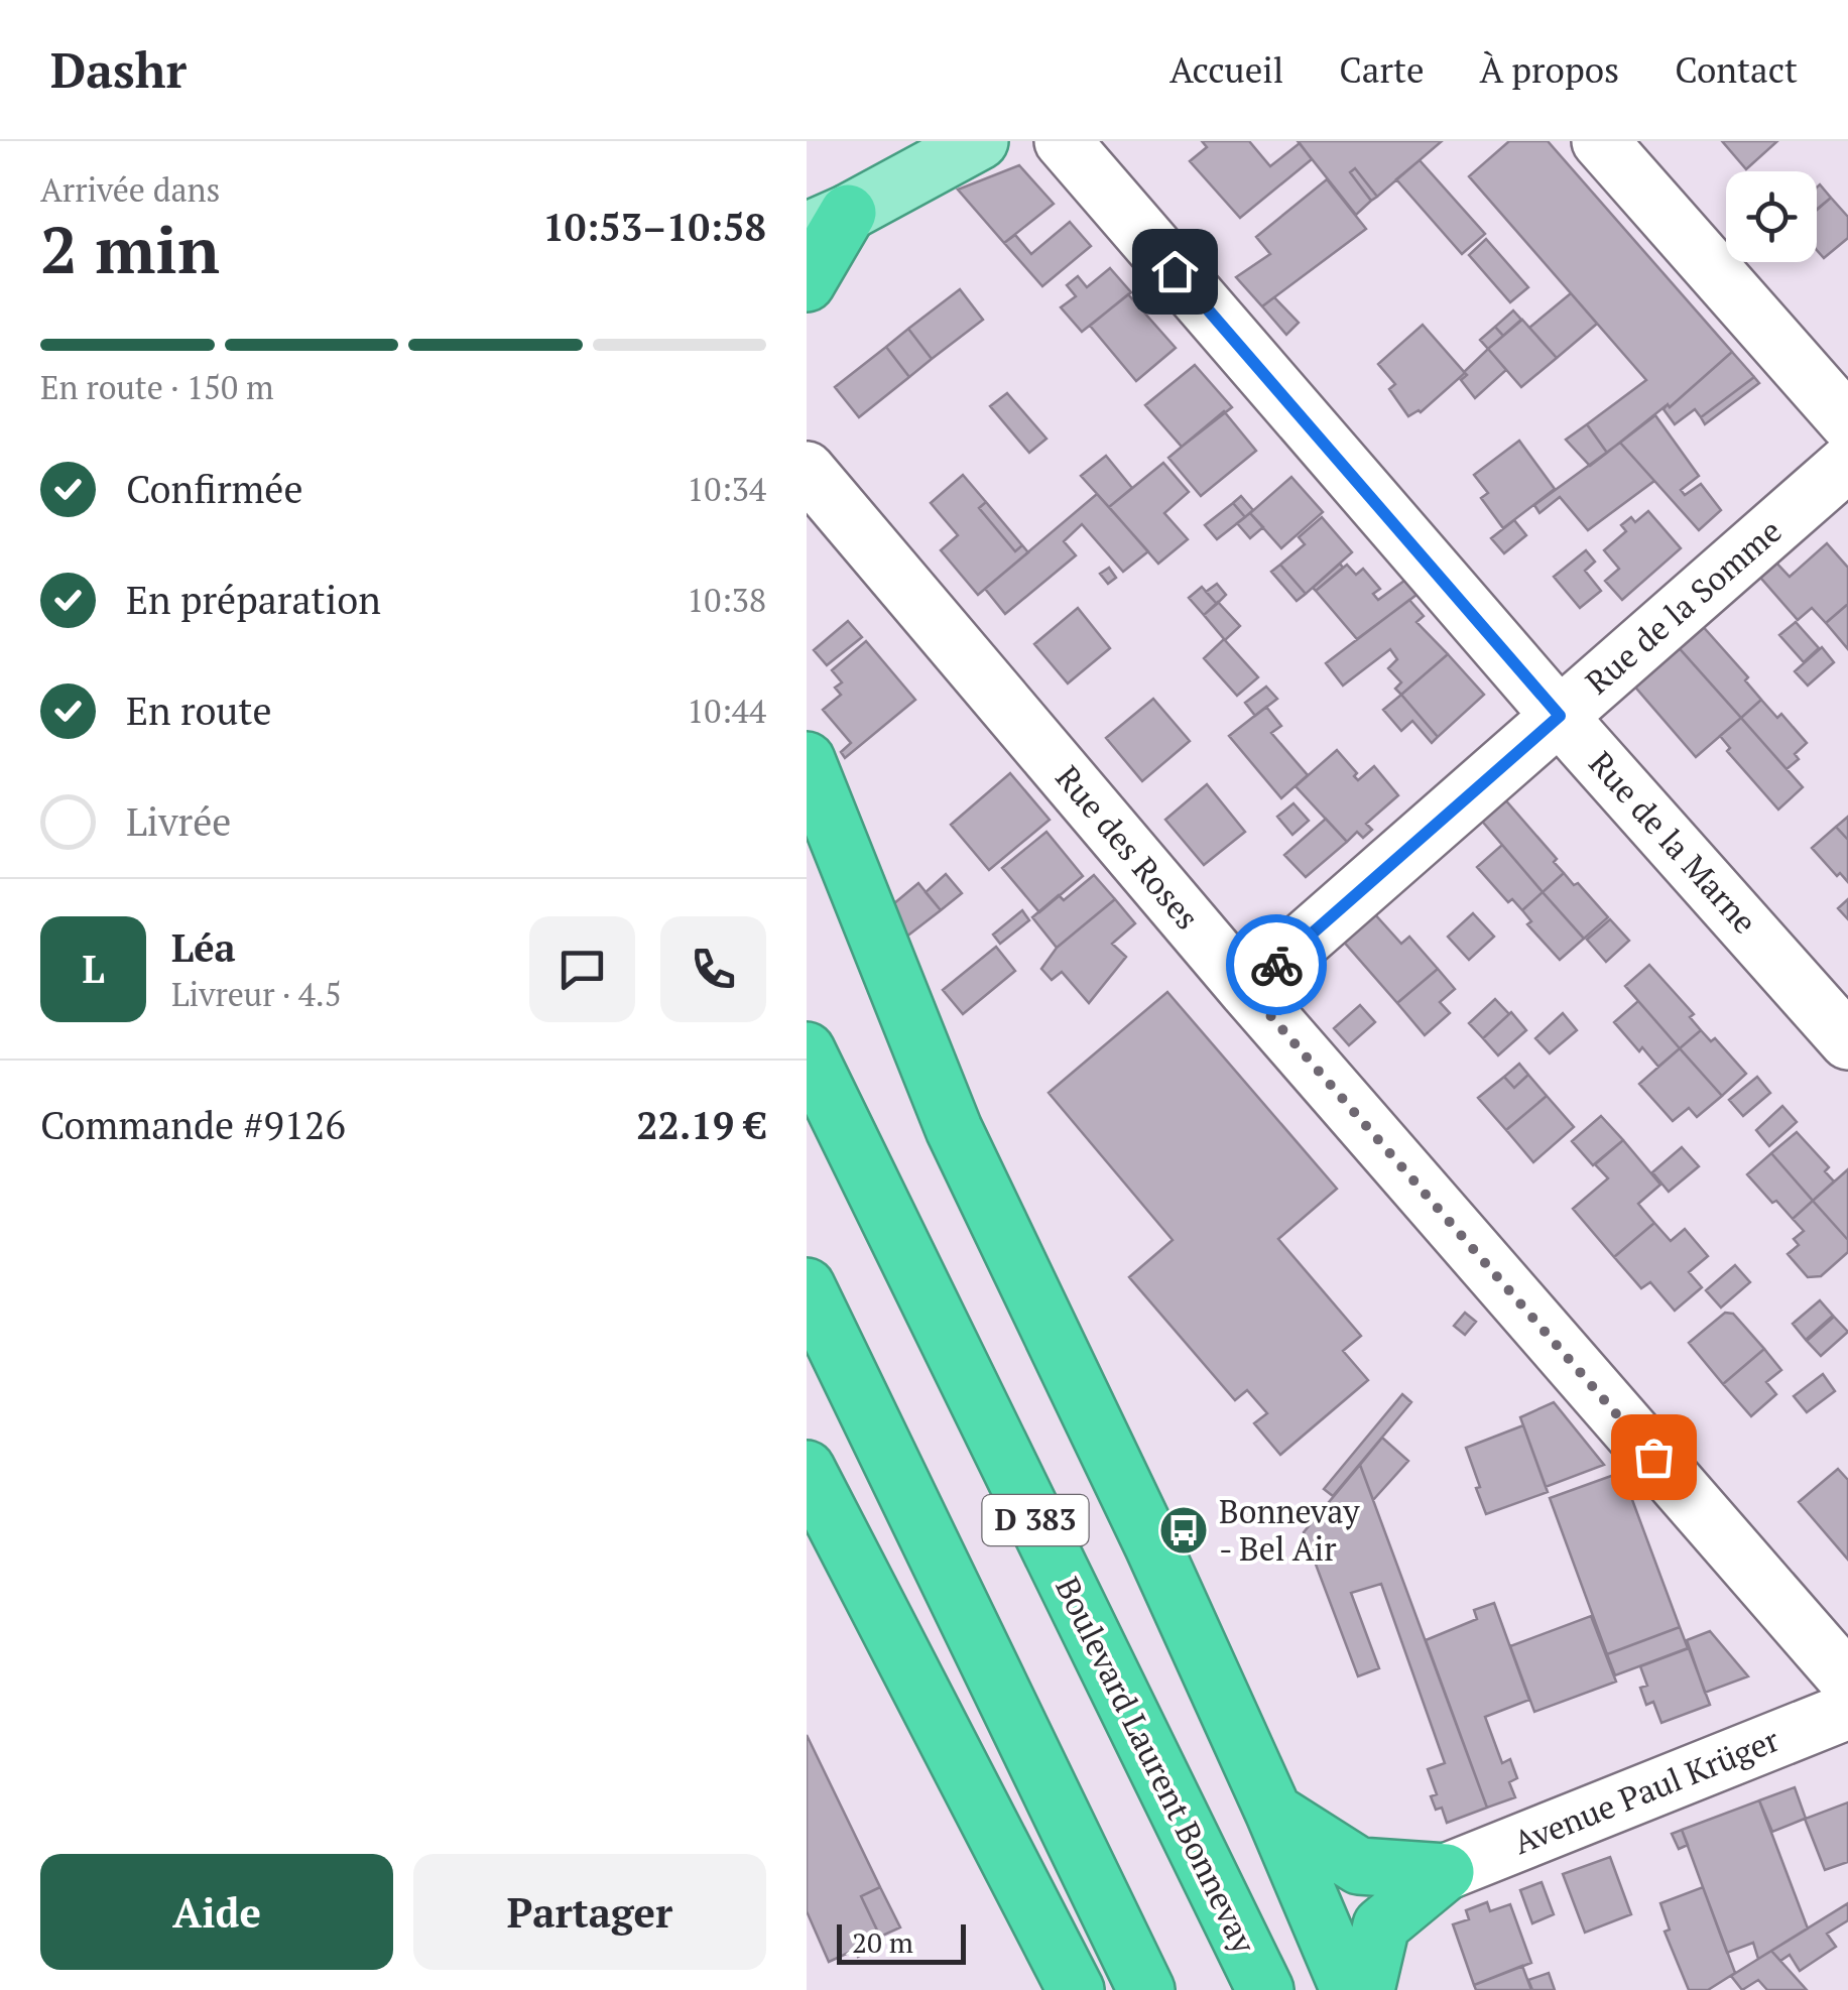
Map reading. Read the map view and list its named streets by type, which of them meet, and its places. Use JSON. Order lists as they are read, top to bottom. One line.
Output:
{"streets":{"highway":["D 383","Boulevard Laurent Bonnevay"],"street":["Rue de la Somme","Rue de la Marne","Rue des Roses","Avenue Paul Krüger"]},"crossings":[["Rue de la Somme","Rue de la Marne"],["Rue de la Somme","Rue des Roses"]],"places":{"bus stop":["Bonnevay - Bel Air"]},"scale_bar":"20 m","page":{"header":"Dashr","nav":["Accueil","Carte","À propos","Contact"],"heading":["2 min","Arrivée dans","10:53–10:58"],"panel":["Léa","Livreur · 4.5","Commande #9126","22.19 €"],"bar":"En route · 150 m","list":[["Confirmée","10:34"],["En préparation","10:38"],["En route","10:44"],"Livrée"],"round":"L","buttons":["Aide","Partager"],"scale":"20 m"}}
